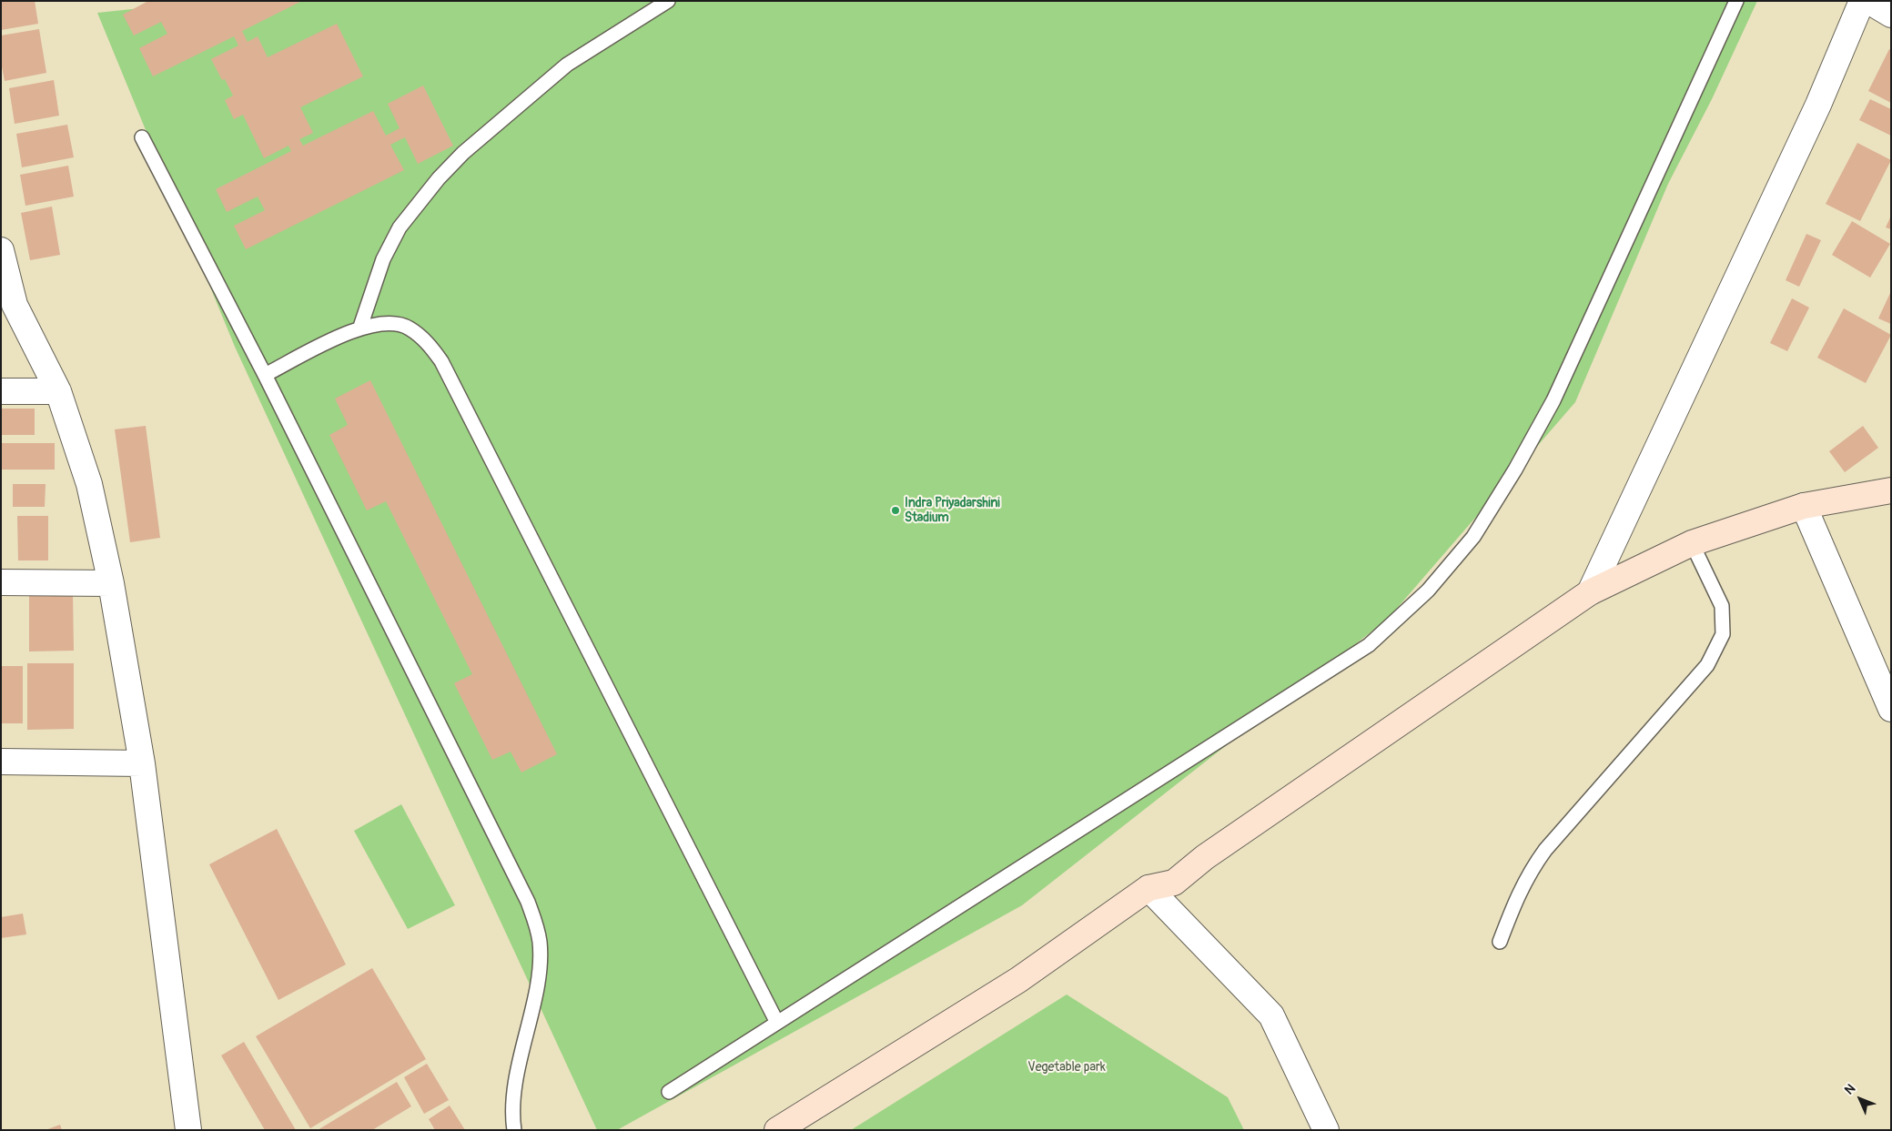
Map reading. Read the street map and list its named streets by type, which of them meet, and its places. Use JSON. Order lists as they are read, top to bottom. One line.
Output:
{"parks":["Vegetable park"],"places":["Indra Priyadarshini Stadium"],"north":"top left"}
